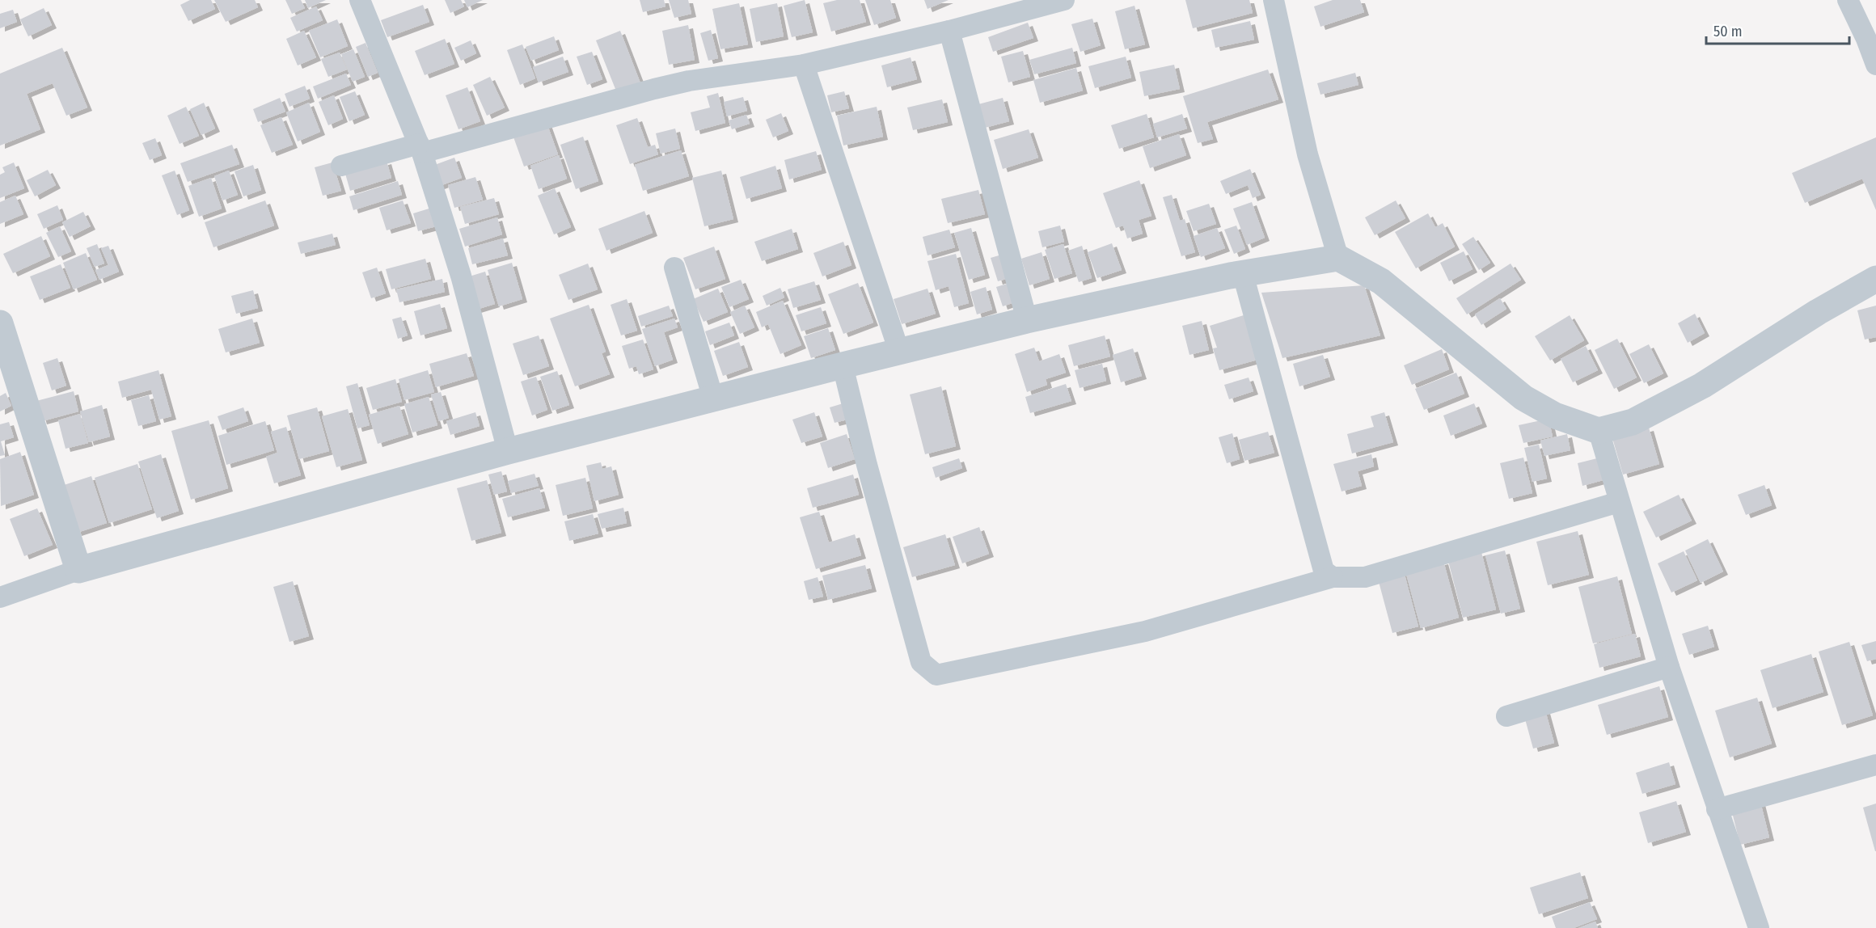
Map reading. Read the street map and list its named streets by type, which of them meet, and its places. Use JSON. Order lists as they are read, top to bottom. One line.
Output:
{"scale_bar":"50 m"}
